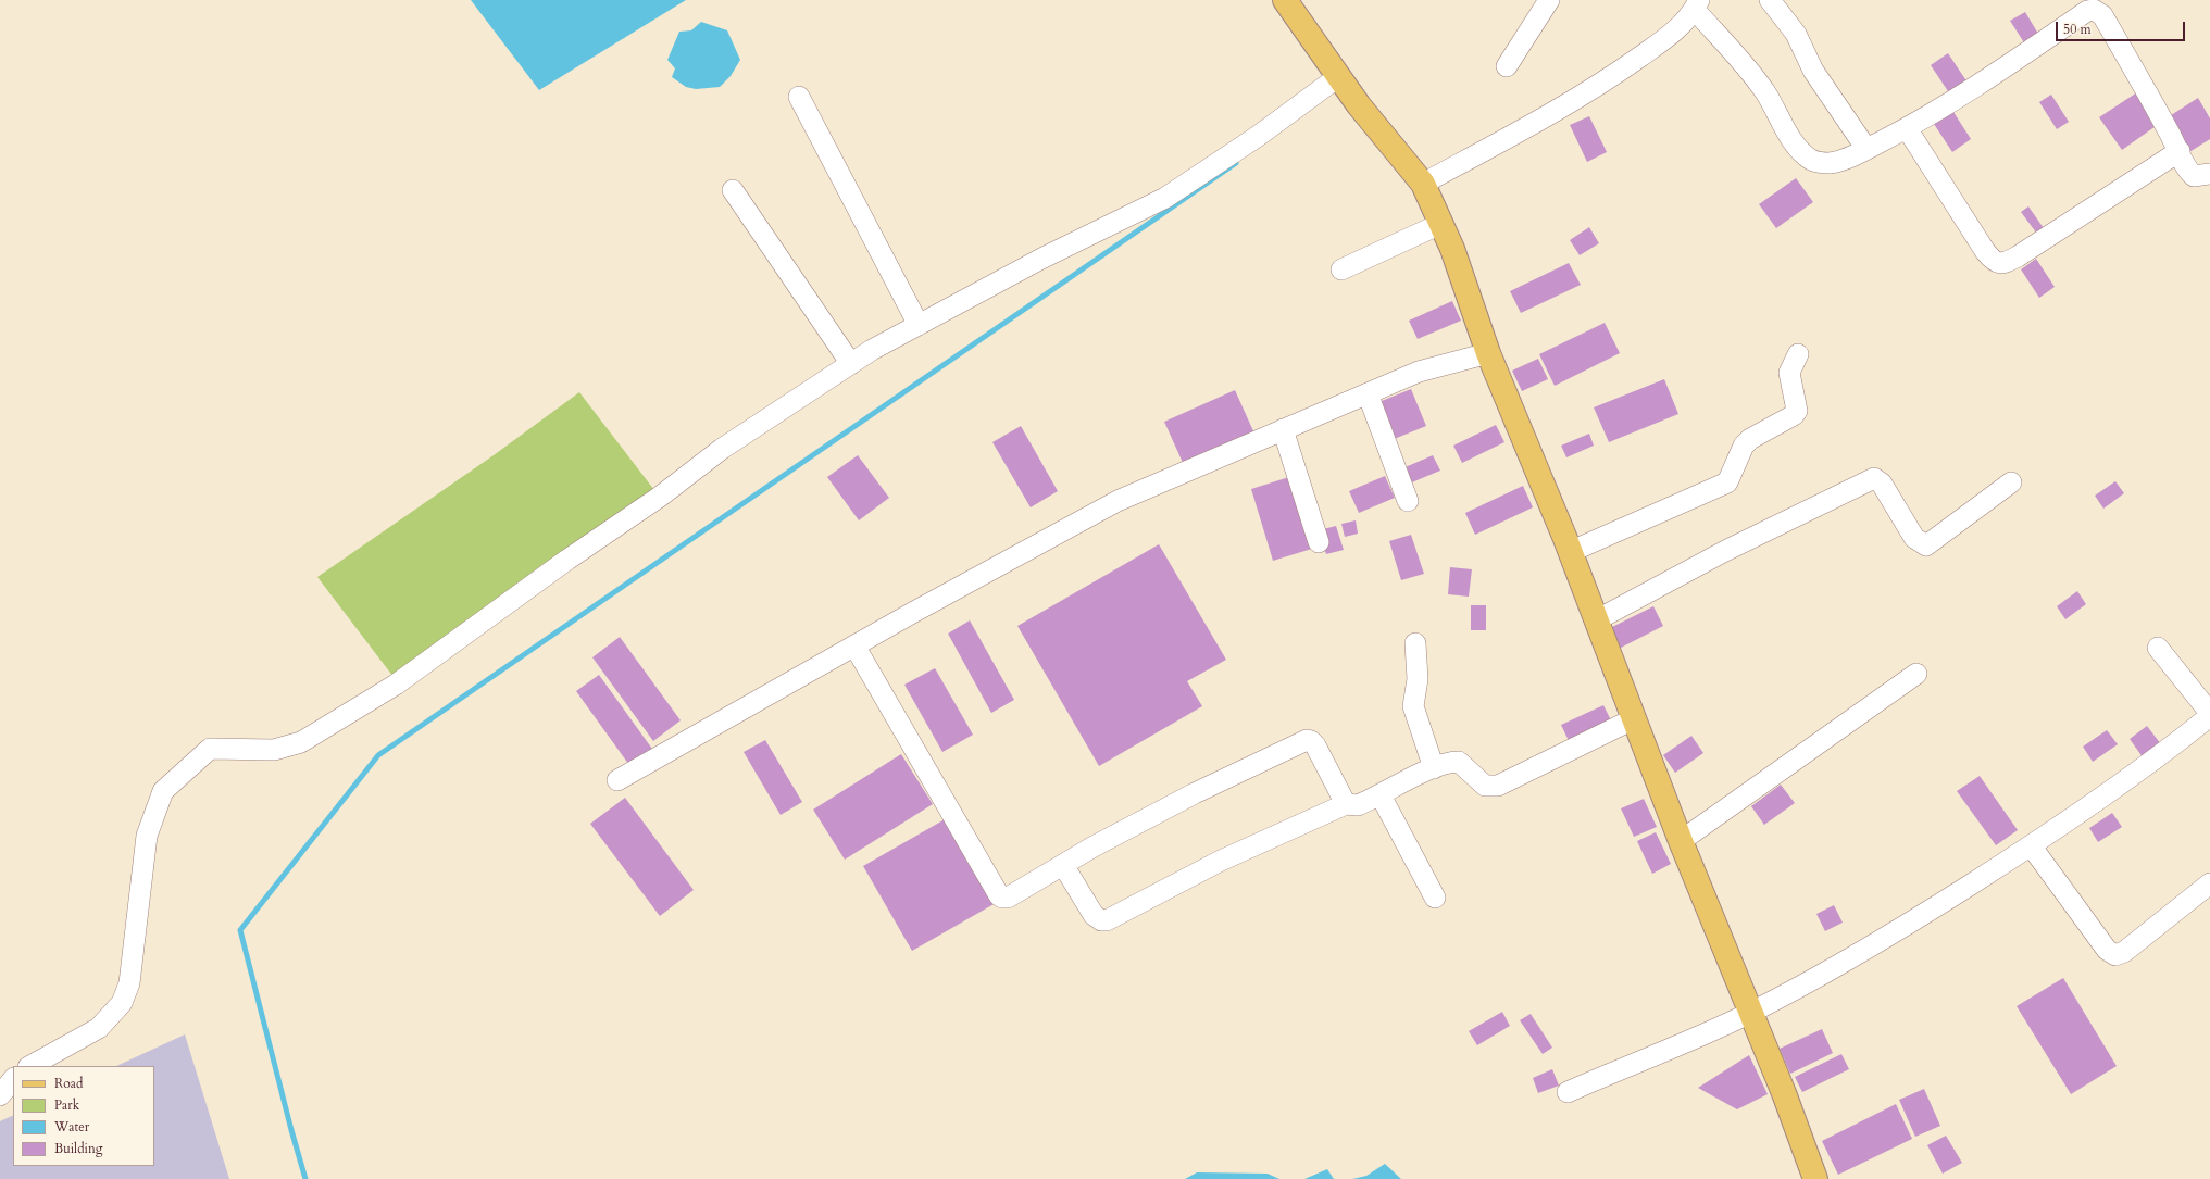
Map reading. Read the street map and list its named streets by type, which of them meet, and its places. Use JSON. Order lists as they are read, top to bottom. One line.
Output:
{"legend":["Road","Park","Water","Building"],"scale_bar":"50 m"}
